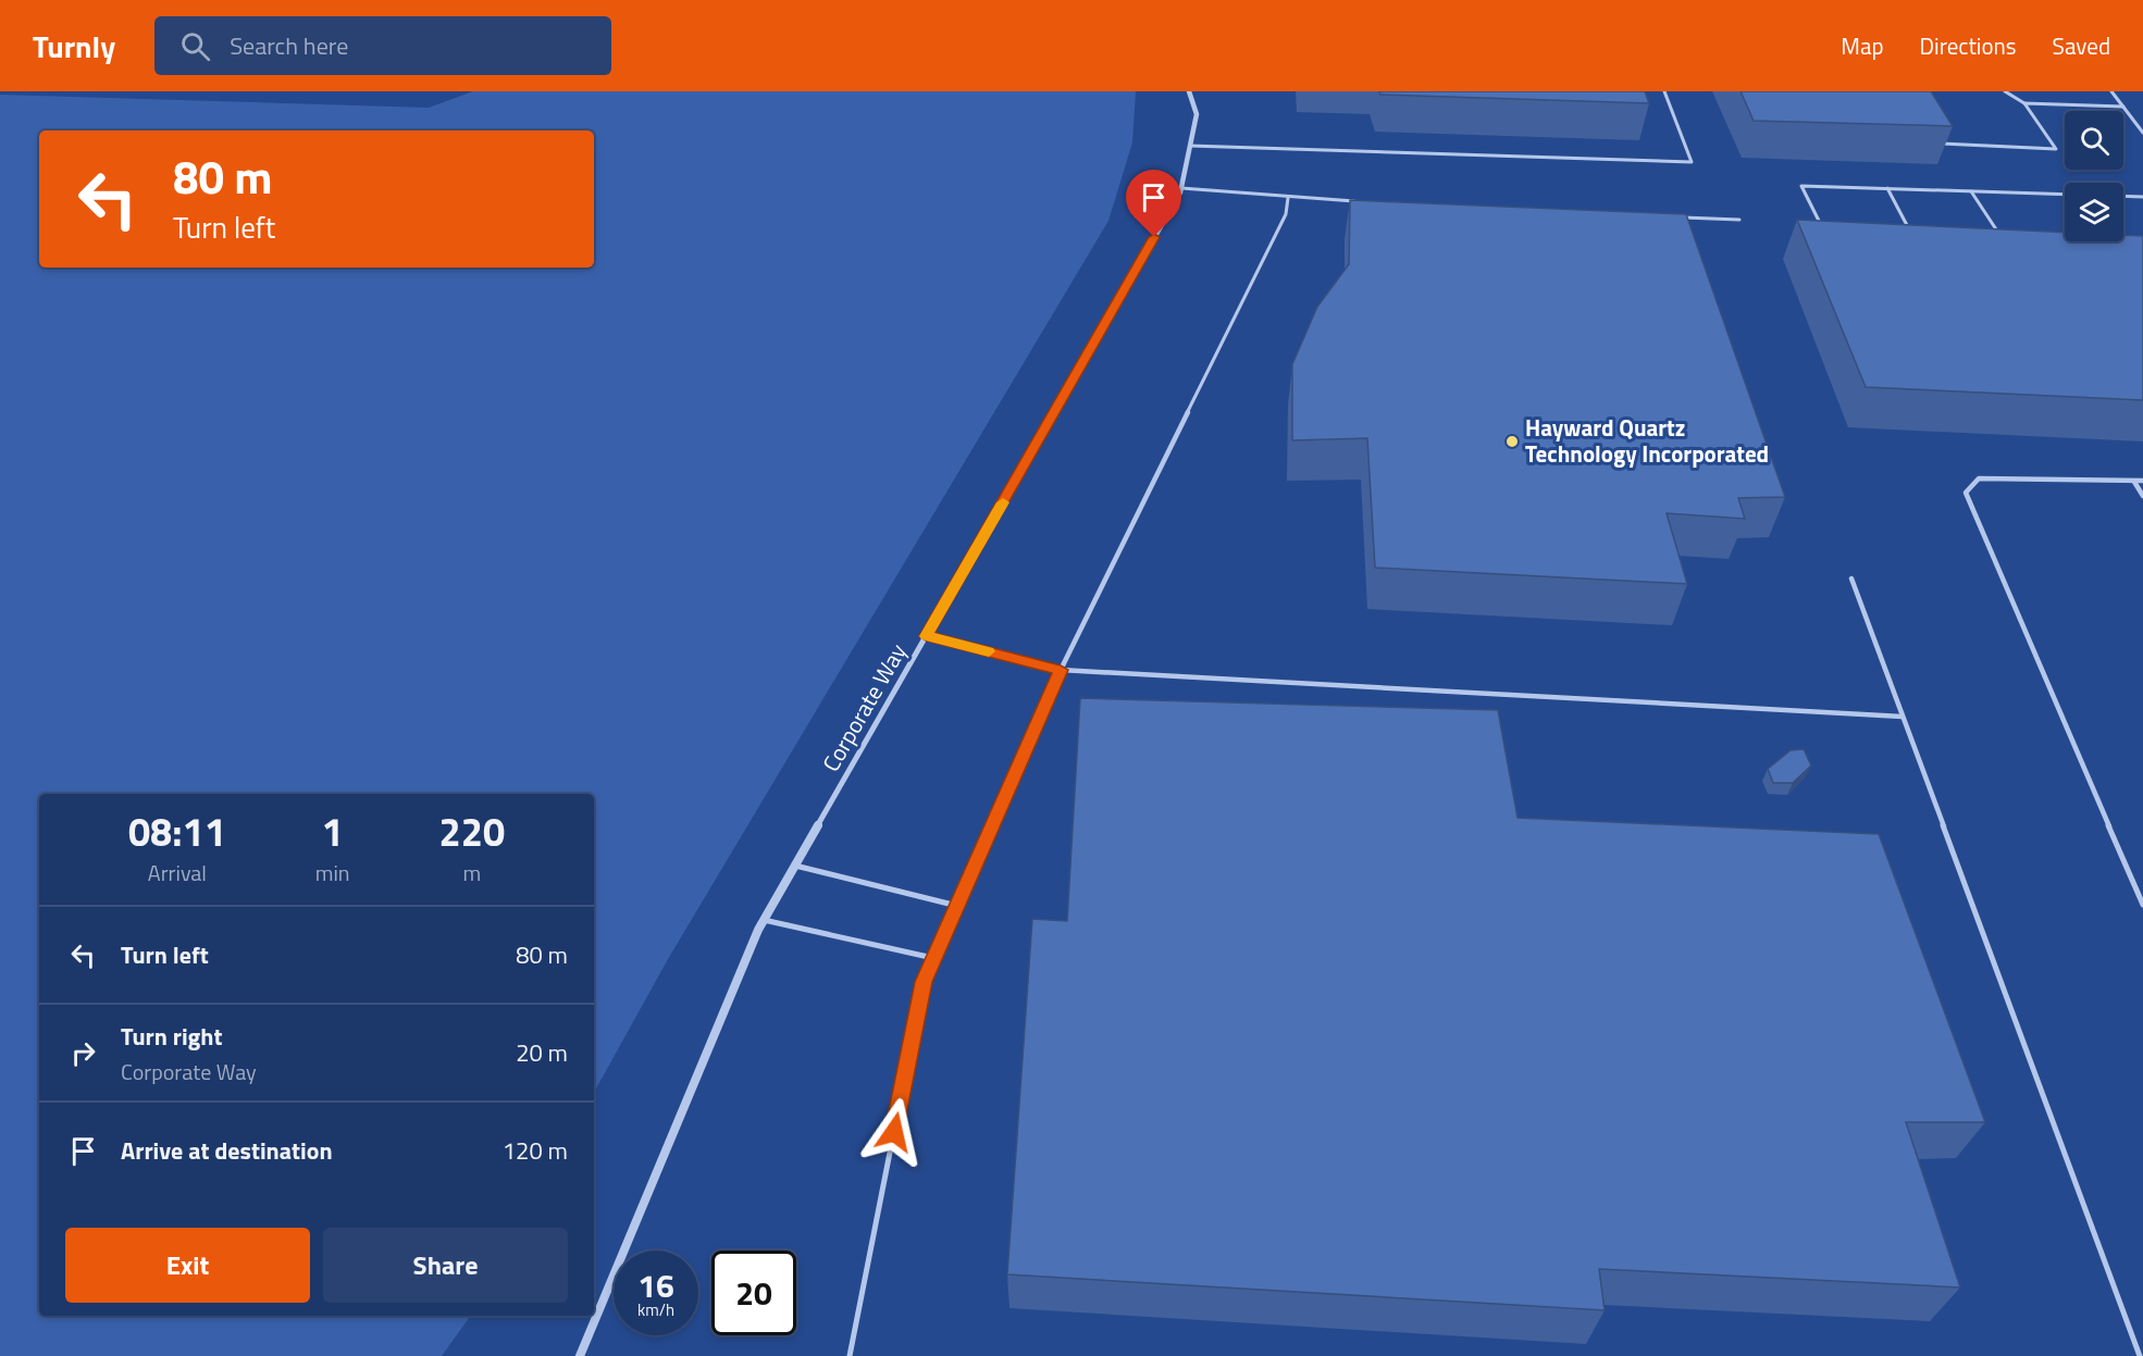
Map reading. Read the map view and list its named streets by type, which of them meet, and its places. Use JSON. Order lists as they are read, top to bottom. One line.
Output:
{"streets":{"street":["Corporate Way"]},"places":["Hayward Quartz Technology Incorporated"],"page":{"header":"Turnly","search":"Search here","nav":["Map","Directions","Saved"],"turn":["80 m","Turn left"],"eta":["08:11","Arrival","1","min","220","m"],"list":[{"name":"Turn left","value":"80 m"},{"name":"Turn right","note":"Corporate Way","value":"20 m"},{"name":"Arrive at destination","value":"120 m"}],"buttons":["Exit","Share"],"speed":"16 km/h","limit":"20"}}
